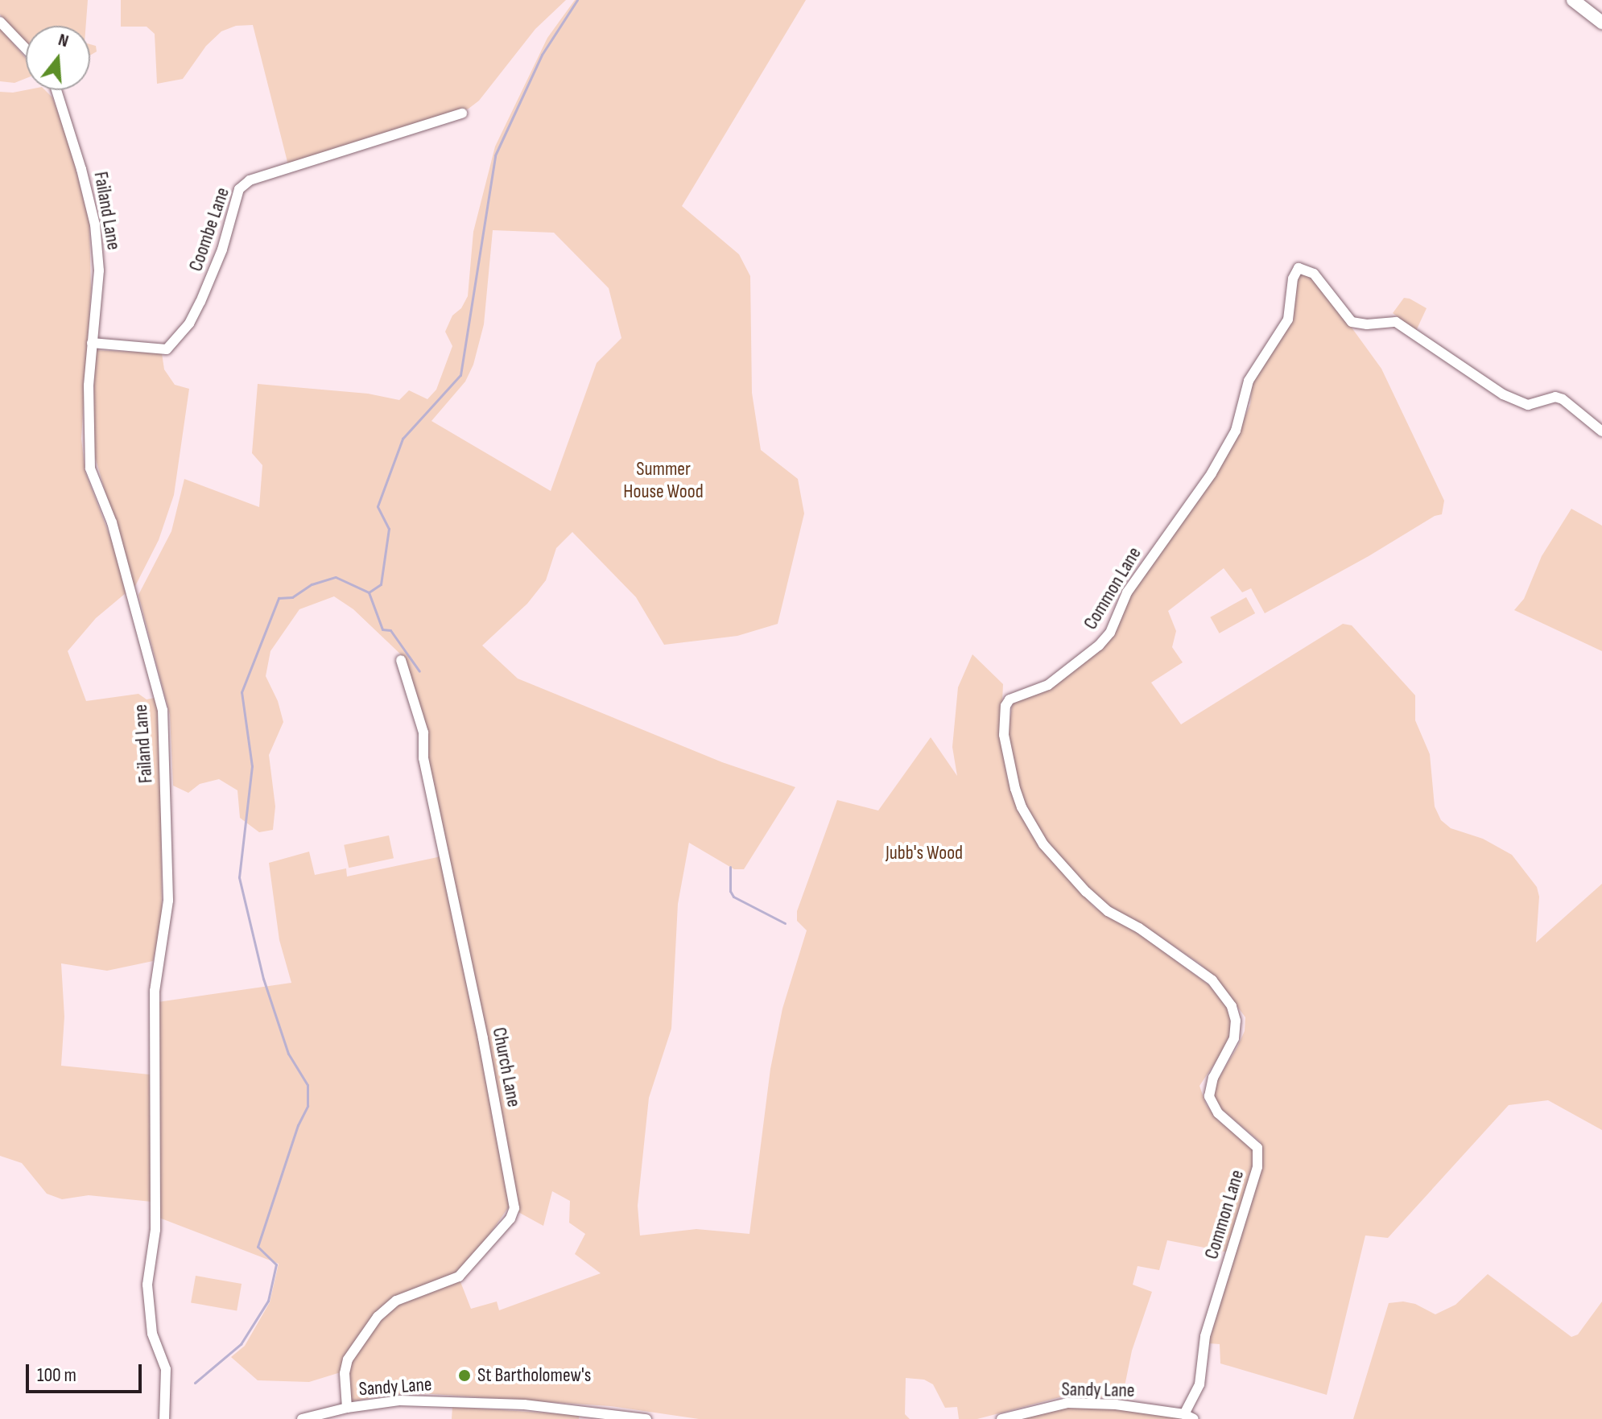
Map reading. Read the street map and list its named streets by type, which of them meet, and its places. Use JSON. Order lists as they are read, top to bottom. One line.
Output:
{"streets":{"street":["Failand Lane","Coombe Lane","Common Lane","Church Lane","Sandy Lane"]},"crossings":[["Failand Lane","Coombe Lane"],["Common Lane","Sandy Lane"],["Church Lane","Sandy Lane"]],"parks":["Summer House Wood","Jubb's Wood"],"places":["St Bartholomew's"],"scale_bar":"100 m","north":"top"}
